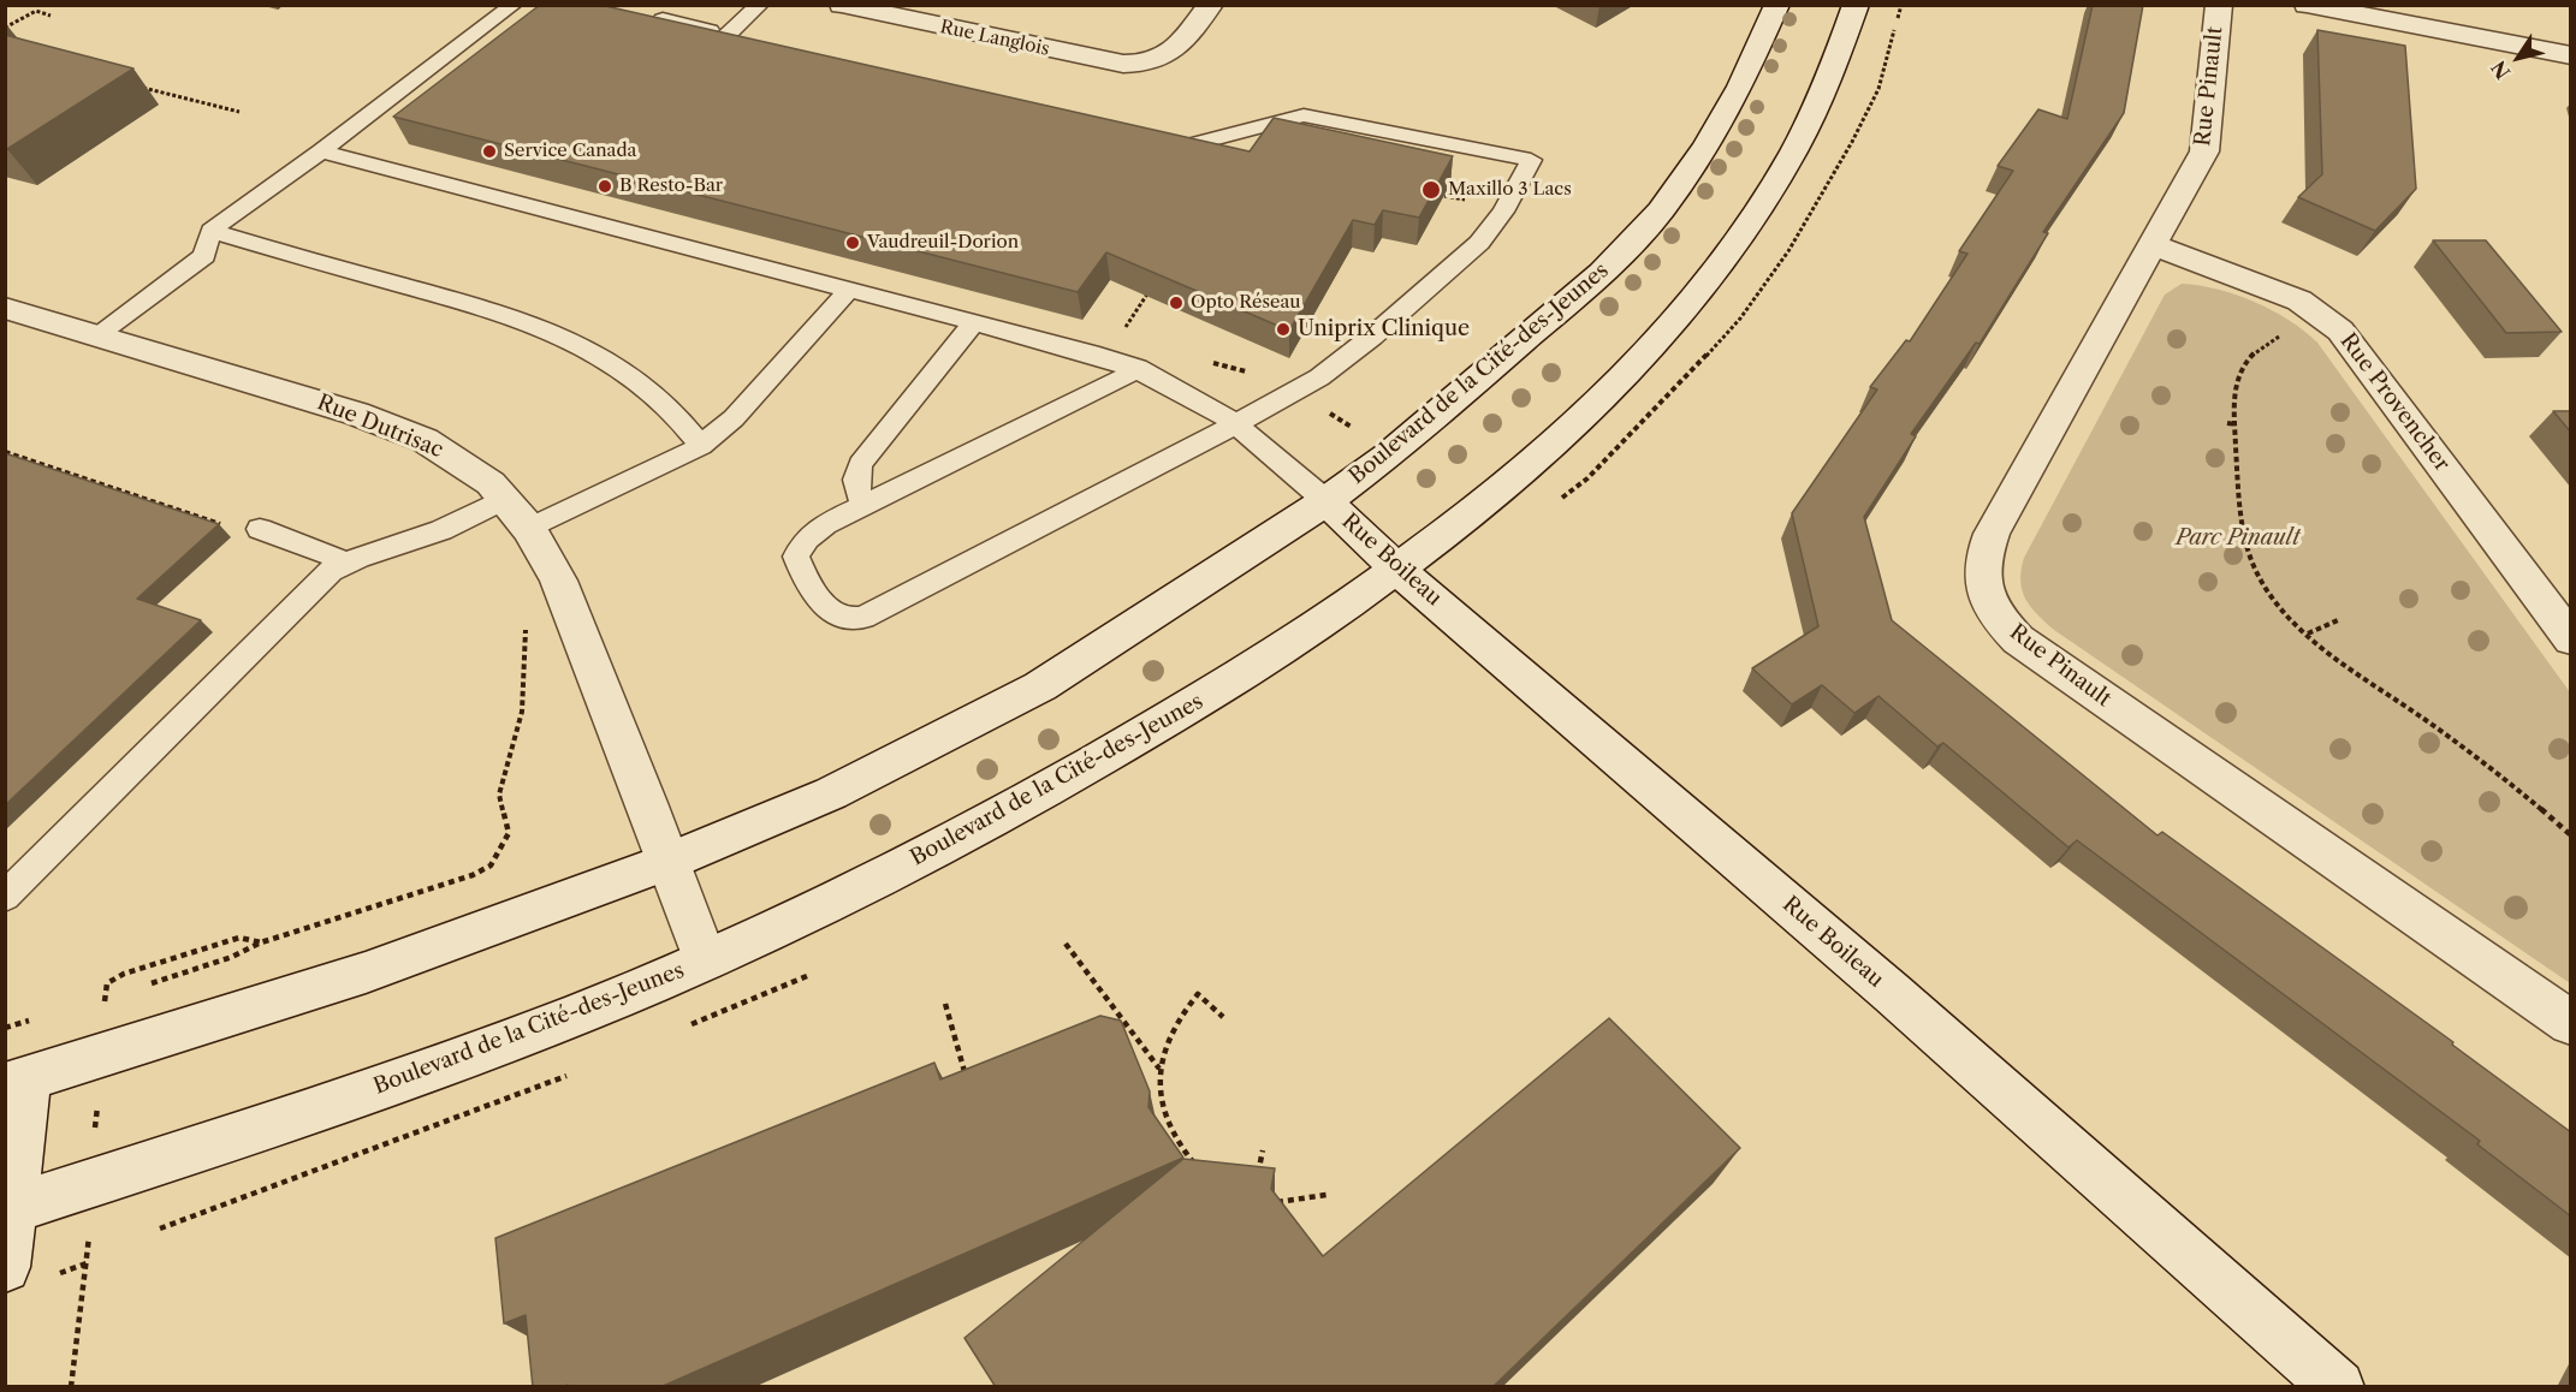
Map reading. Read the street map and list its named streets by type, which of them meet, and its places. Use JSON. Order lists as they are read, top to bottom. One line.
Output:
{"streets":{"street":["Rue Langlois","Rue Pinault","Boulevard de la Cité-des-Jeunes","Rue Provencher","Rue Dutrisac","Rue Boileau"]},"crossings":[["Rue Pinault","Rue Provencher"],["Boulevard de la Cité-des-Jeunes","Rue Dutrisac"],["Boulevard de la Cité-des-Jeunes","Rue Boileau"]],"parks":["Parc Pinault"],"places":["Service Canada","B Resto-Bar","Maxillo 3 Lacs","Vaudreuil-Dorion","Opto Réseau","Uniprix Clinique"],"north":"bottom left"}
